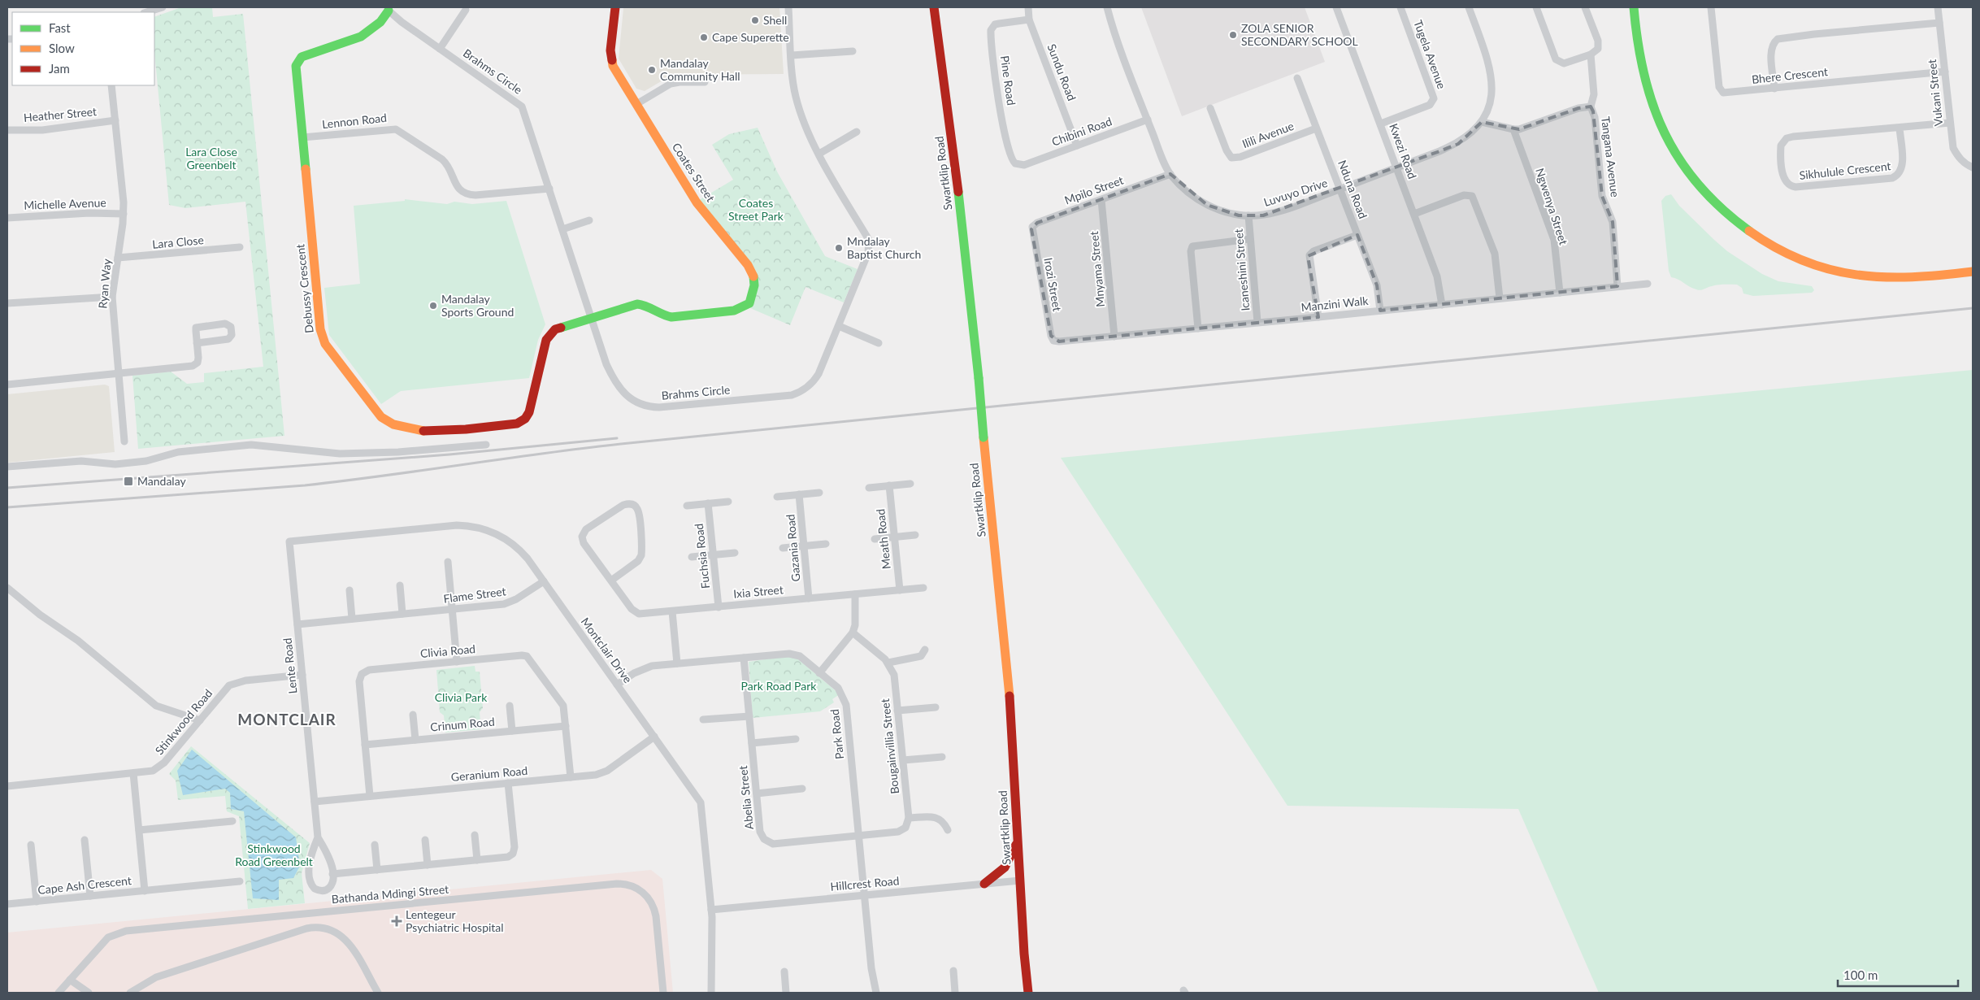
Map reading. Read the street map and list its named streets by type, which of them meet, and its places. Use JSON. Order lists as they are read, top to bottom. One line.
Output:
{"streets":{"main road":["Coates Street","Swartklip Road","Debussy Crescent"],"street":["Tugela Avenue","Brahms Circle","Sundu Road","Bhere Crescent","Pine Road","Vukani Street","Heather Street","Lennon Road","Chibini Road","Ilili Avenue","Kwezi Road","Tangana Avenue","Sikhulule Crescent","Nduna Road","Mpilo Street","Luvuyo Drive","Michelle Avenue","Ngwenya Street","Lara Close","Mnyama Street","Icaneshini Street","Ryan Way","Irozi Street","Manzini Walk","Meath Road","Gazania Road","Fuchsia Road","Ixia Street","Flame Street","Montclair Drive","Clivia Road","Lente Road","Stinkwood Road","Crinum Road","Park Road","Bougainvillia Street","Geranium Road","Abelia Street","Hillcrest Road","Cape Ash Crescent","Bathanda Mdingi Street"]},"crossings":[["Tugela Avenue","Kwezi Road"],["Brahms Circle","Lennon Road"],["Brahms Circle","Coates Street"],["Brahms Circle","Debussy Crescent"],["Sundu Road","Pine Road"],["Sundu Road","Chibini Road"],["Bhere Crescent","Vukani Street"],["Pine Road","Chibini Road"],["Vukani Street","Sikhulule Crescent"],["Heather Street","Ryan Way"],["Lennon Road","Debussy Crescent"],["Chibini Road","Luvuyo Drive"],["Ilili Avenue","Nduna Road"],["Kwezi Road","Luvuyo Drive"],["Kwezi Road","Manzini Walk"],["Tangana Avenue","Manzini Walk"],["Coates Street","Debussy Crescent"],["Swartklip Road","Hillcrest Road"],["Nduna Road","Luvuyo Drive"],["Nduna Road","Manzini Walk"],["Mpilo Street","Luvuyo Drive"],["Mpilo Street","Mnyama Street"],["Mpilo Street","Irozi Street"],["Luvuyo Drive","Icaneshini Street"],["Michelle Avenue","Ryan Way"],["Ngwenya Street","Manzini Walk"],["Lara Close","Ryan Way"],["Mnyama Street","Manzini Walk"],["Icaneshini Street","Manzini Walk"],["Irozi Street","Manzini Walk"],["Meath Road","Ixia Street"],["Gazania Road","Ixia Street"],["Fuchsia Road","Ixia Street"],["Flame Street","Montclair Drive"],["Flame Street","Lente Road"],["Montclair Drive","Lente Road"],["Montclair Drive","Park Road"],["Montclair Drive","Geranium Road"],["Montclair Drive","Hillcrest Road"],["Clivia Road","Crinum Road"],["Clivia Road","Geranium Road"],["Lente Road","Stinkwood Road"],["Lente Road","Geranium Road"],["Stinkwood Road","Cape Ash Crescent"],["Park Road","Abelia Street"],["Park Road","Hillcrest Road"]],"districts":["MONTCLAIR"],"parks":["Lara Close Greenbelt","Coates Street Park","Park Road Park","Clivia Park","Stinkwood Road Greenbelt"],"places":{"other":["Shell","ZOLA SENIOR SECONDARY SCHOOL","Cape Superette","Mandalay Community Hall","Mndalay Baptist Church","Mandalay Sports Ground"],"transit":["Mandalay"],"health":["Lentegeur Psychiatric Hospital"]},"legend":["Fast","Slow","Jam"],"scale_bar":"100 m"}
